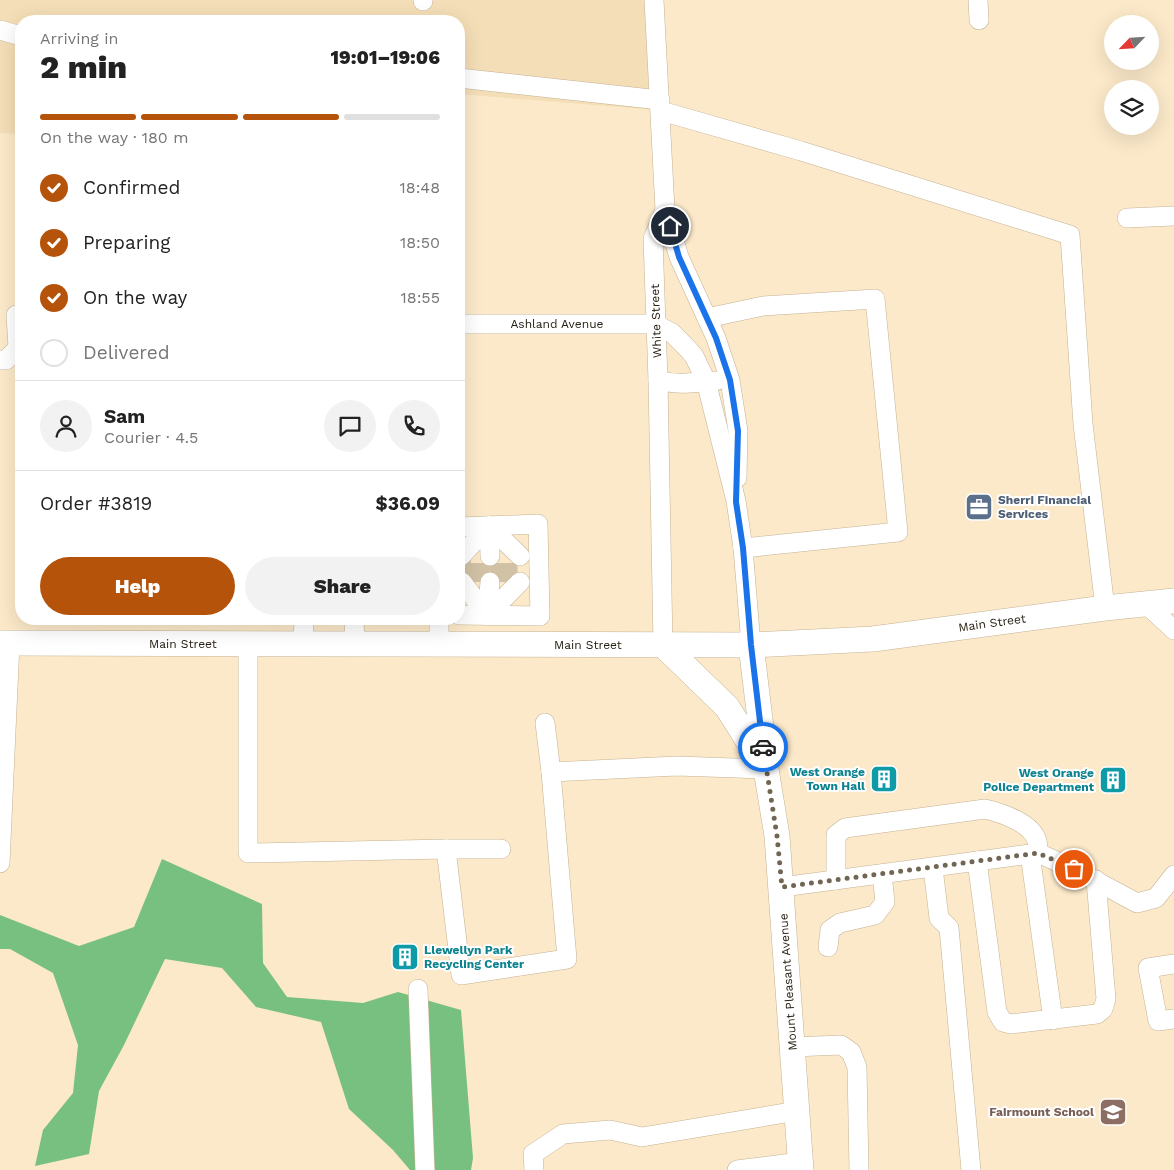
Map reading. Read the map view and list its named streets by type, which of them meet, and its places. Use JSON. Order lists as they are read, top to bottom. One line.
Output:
{"streets":{"main road":["Main Street","Mount Pleasant Avenue"],"street":["White Street","Ashland Avenue"]},"crossings":[["White Street","Ashland Avenue"],["White Street","Main Street"],["Main Street","Mount Pleasant Avenue"]],"places":{"office":["Sherri Financial Services"],"building":["West Orange Town Hall","West Orange Police Department","Llewellyn Park Recycling Center"],"school or university":["Fairmount School"]},"north":"bottom left","page":{"heading":["2 min","Arriving in","19:01–19:06"],"panel":["Sam","Courier · 4.5","Order #3819","$36.09"],"bar":"On the way · 180 m","list":[["Confirmed","18:48"],["Preparing","18:50"],["On the way","18:55"],"Delivered"],"buttons":["Help","Share"]}}
